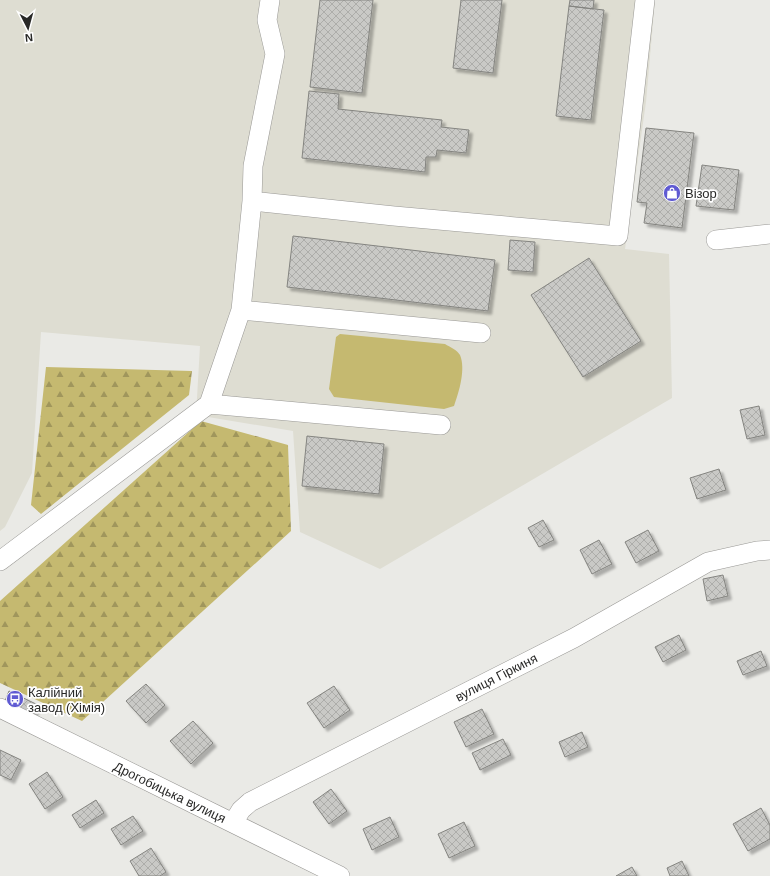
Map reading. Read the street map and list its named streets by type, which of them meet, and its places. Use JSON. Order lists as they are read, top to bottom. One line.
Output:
{"streets":{"street":["вулиця Гіркиня","Дрогобицька вулиця"]},"crossings":[["вулиця Гіркиня","Дрогобицька вулиця"]],"places":{"shop":["Візор"],"bus stop":["Калійний завод (Хімія)"]},"north":"bottom"}
